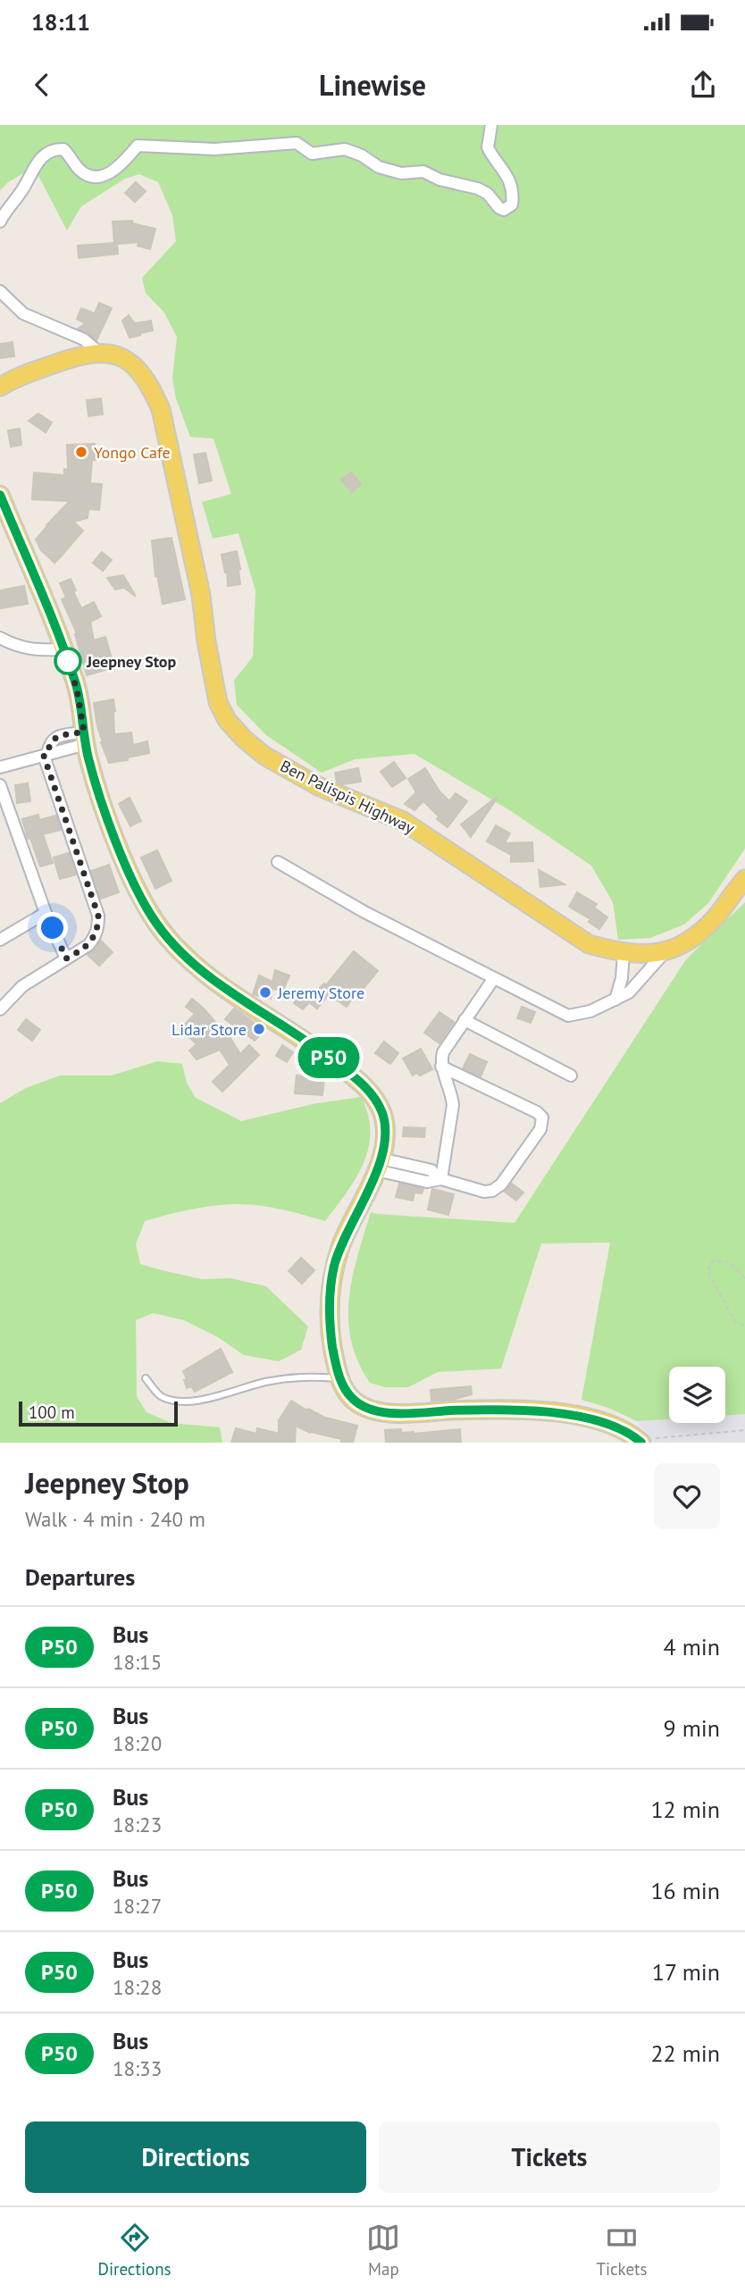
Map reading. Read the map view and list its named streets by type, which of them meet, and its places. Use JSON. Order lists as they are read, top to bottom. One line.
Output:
{"streets":{"main road":["Ben Palispis Highway"]},"places":["Yongo Cafe","Jeepney Stop","Jeremy Store","Lidar Store"],"lines":["bus line P50"],"scale_bar":"100 m","page":{"status":"18:11","header":"Linewise","on_map":"P50","scale":"100 m","heading":[["Jeepney Stop","Walk · 4 min · 240 m"],"Departures"],"list":[{"mark":"P50","name":"Bus","note":"18:15","value":"4 min"},{"mark":"P50","name":"Bus","note":"18:20","value":"9 min"},{"mark":"P50","name":"Bus","note":"18:23","value":"12 min"},{"mark":"P50","name":"Bus","note":"18:27","value":"16 min"},{"mark":"P50","name":"Bus","note":"18:28","value":"17 min"},{"mark":"P50","name":"Bus","note":"18:33","value":"22 min"}],"buttons":["Directions","Tickets"],"tabs":["Directions","Map","Tickets"]}}
